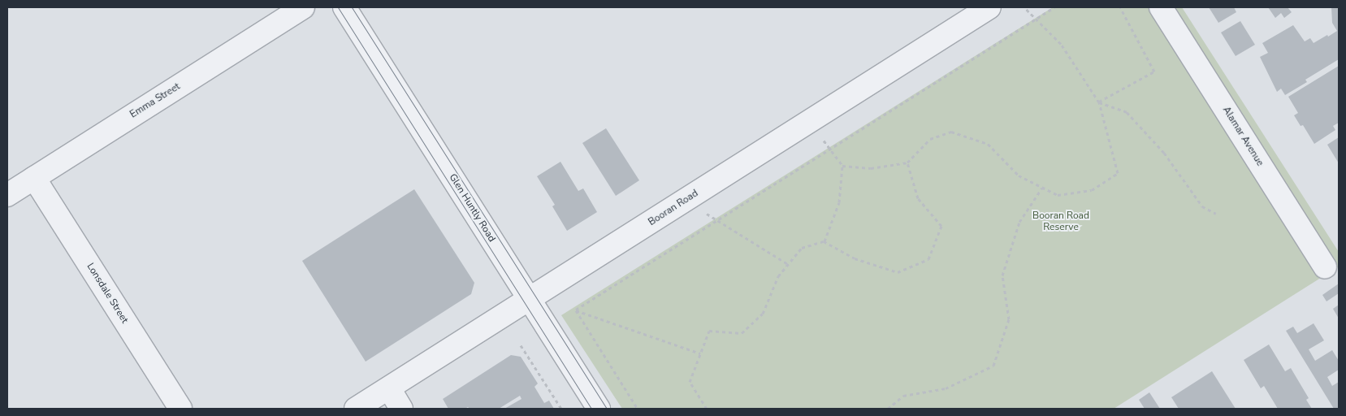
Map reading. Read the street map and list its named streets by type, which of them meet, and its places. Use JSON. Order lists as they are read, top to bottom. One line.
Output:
{"streets":{"street":["Emma Street","Alamar Avenue","Glen Huntly Road","Booran Road","Lonsdale Street"]},"crossings":[["Emma Street","Lonsdale Street"],["Glen Huntly Road","Booran Road"]],"parks":["Booran Road Reserve"]}
